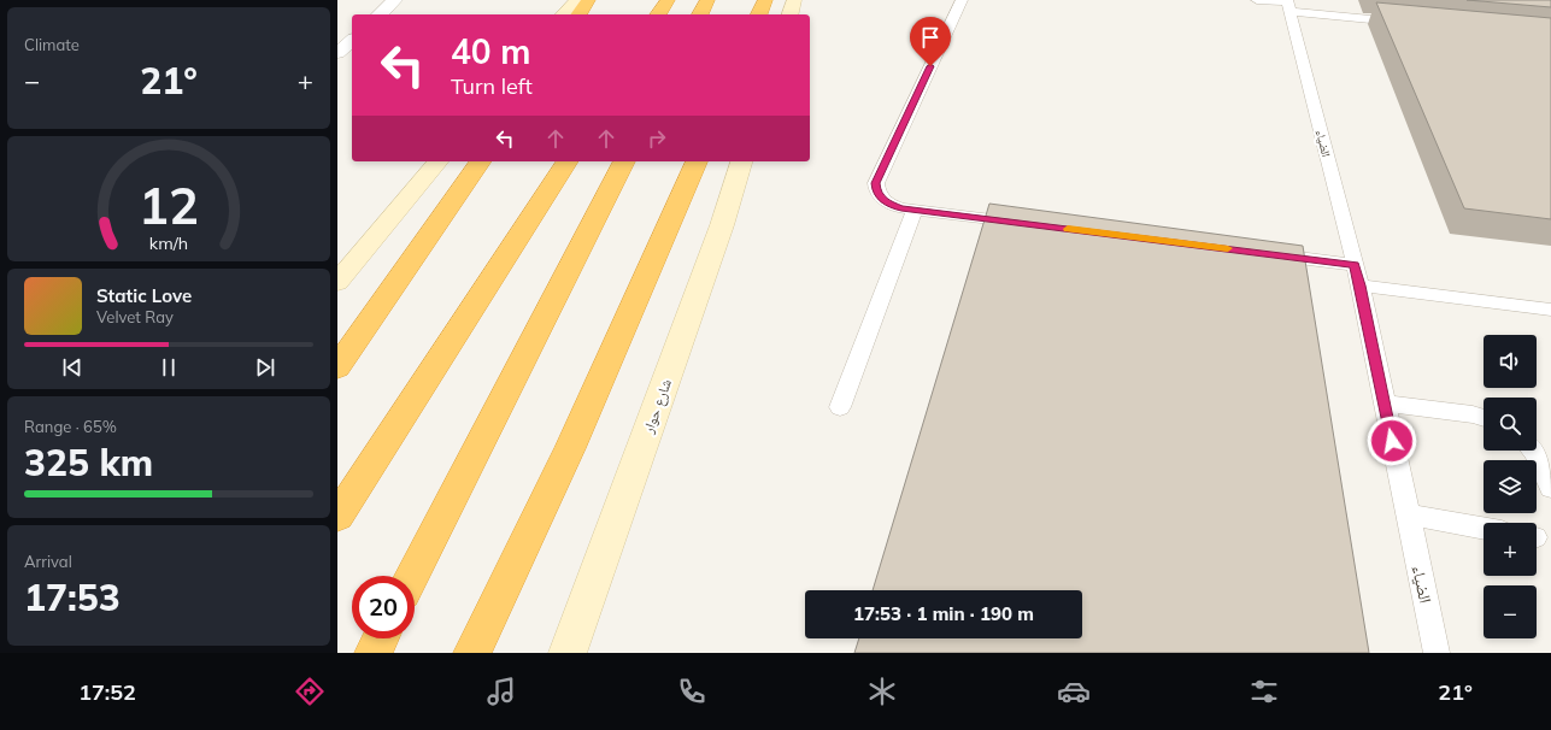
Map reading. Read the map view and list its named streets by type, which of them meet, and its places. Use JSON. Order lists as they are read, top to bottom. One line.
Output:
{"streets":{"main road":["شارع حوار"],"lane":["الضياء"]},"page":{"tile":["Climate",["Range · 65%","325 km"],["Arrival","17:53"]],"turn":["40 m","Turn left"],"heat":["−","21°","+"],"song":["Static Love","Velvet Ray"],"map_buttons":["+","−"],"limit":"20","trip":"17:53 · 1 min · 190 m","tabs":["17:52","21°"],"gauge":["12","km/h"]}}
